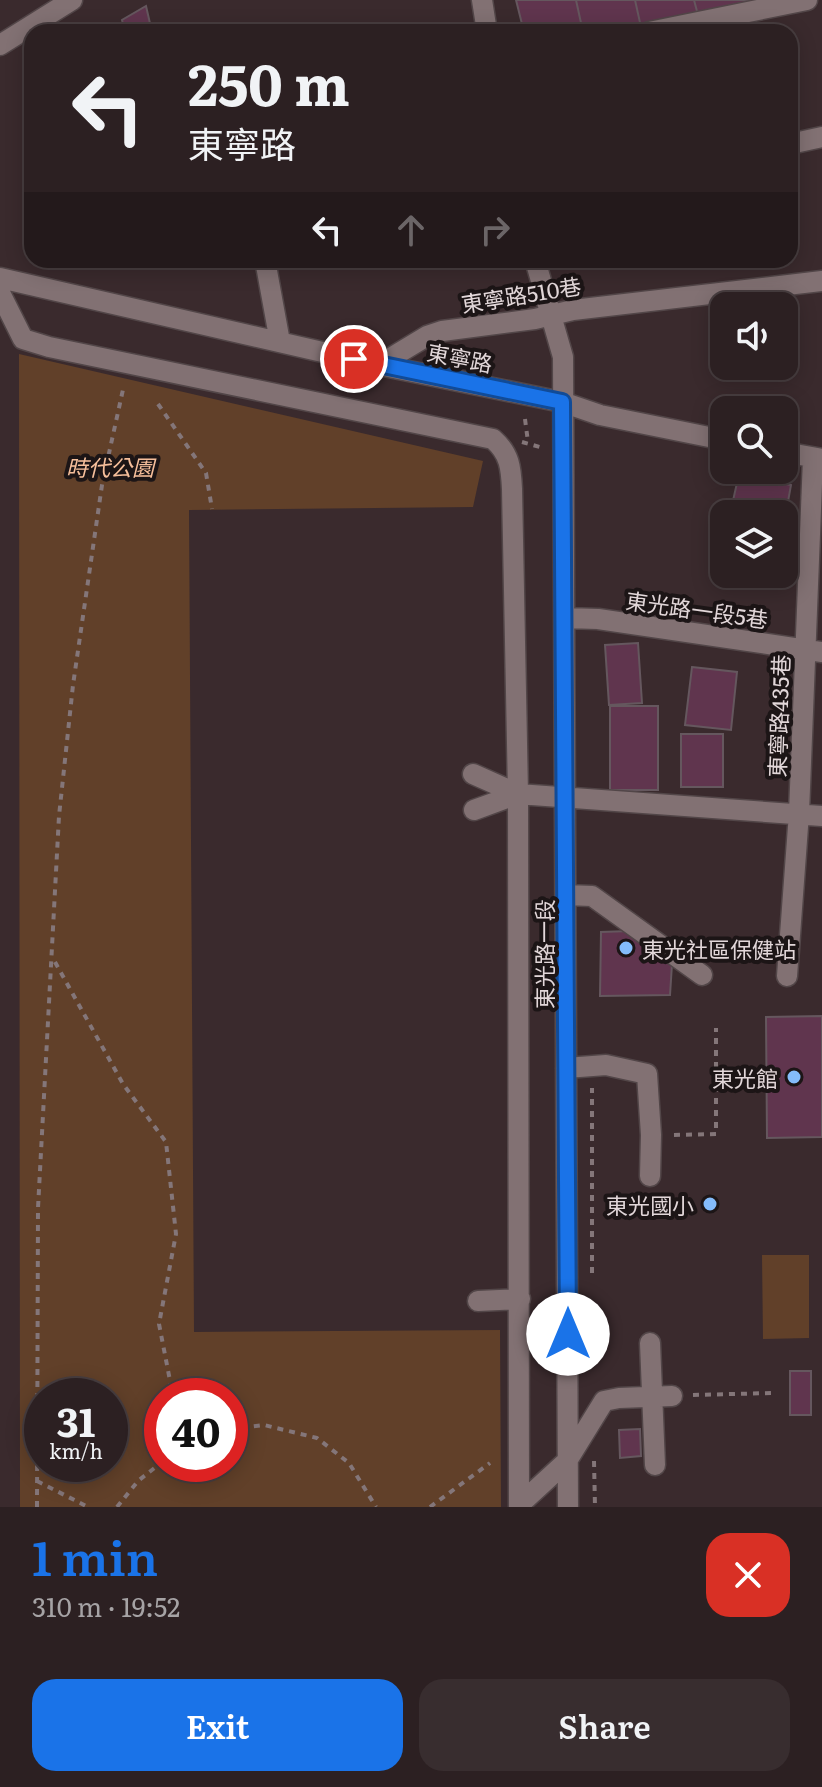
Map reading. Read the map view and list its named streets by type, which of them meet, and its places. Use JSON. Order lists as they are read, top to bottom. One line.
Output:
{"streets":{"street":["東寧路510巷","東寧路","東光路一段5巷","東寧路435巷","東光路一段"]},"crossings":[["東寧路510巷","東寧路"],["東寧路510巷","東光路一段"],["東寧路","東光路一段"],["東光路一段5巷","東寧路435巷"],["東光路一段5巷","東光路一段"]],"parks":["時代公園"],"places":["東光社區保健站","東光館","東光國小"],"page":{"turn":["250 m","東寧路"],"speed":"31 km/h","limit":"40","heading":["1 min","310 m · 19:52"],"buttons":["Exit","Share"]}}
